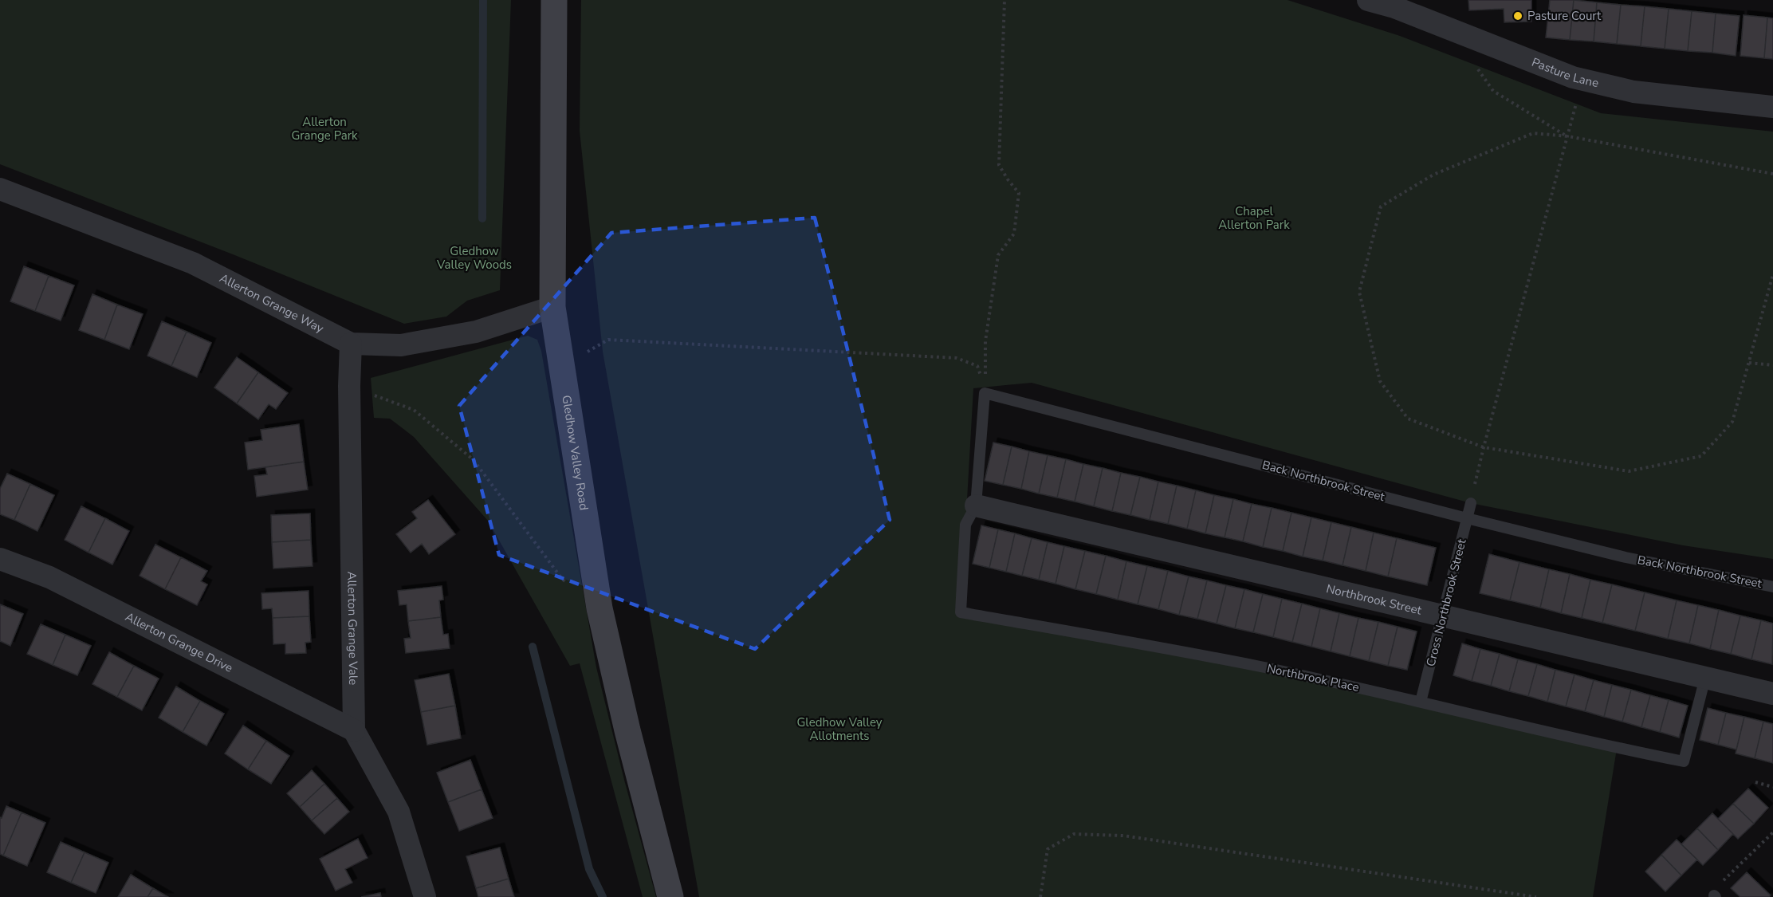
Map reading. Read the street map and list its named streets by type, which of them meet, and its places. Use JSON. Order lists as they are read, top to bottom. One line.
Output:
{"streets":{"street":["Pasture Lane","Allerton Grange Way","Gledhow Valley Road","Northbrook Street","Allerton Grange Vale","Allerton Grange Drive"],"lane":["Back Northbrook Street","Cross Northbrook Street","Northbrook Place"]},"crossings":[["Allerton Grange Way","Gledhow Valley Road"],["Allerton Grange Way","Allerton Grange Vale"],["Back Northbrook Street","Cross Northbrook Street"],["Northbrook Street","Cross Northbrook Street"],["Northbrook Street","Northbrook Place"],["Cross Northbrook Street","Northbrook Place"],["Allerton Grange Vale","Allerton Grange Drive"]],"parks":["Allerton Grange Park","Chapel Allerton Park","Gledhow Valley Woods","Gledhow Valley Allotments"],"places":["Pasture Court"]}
